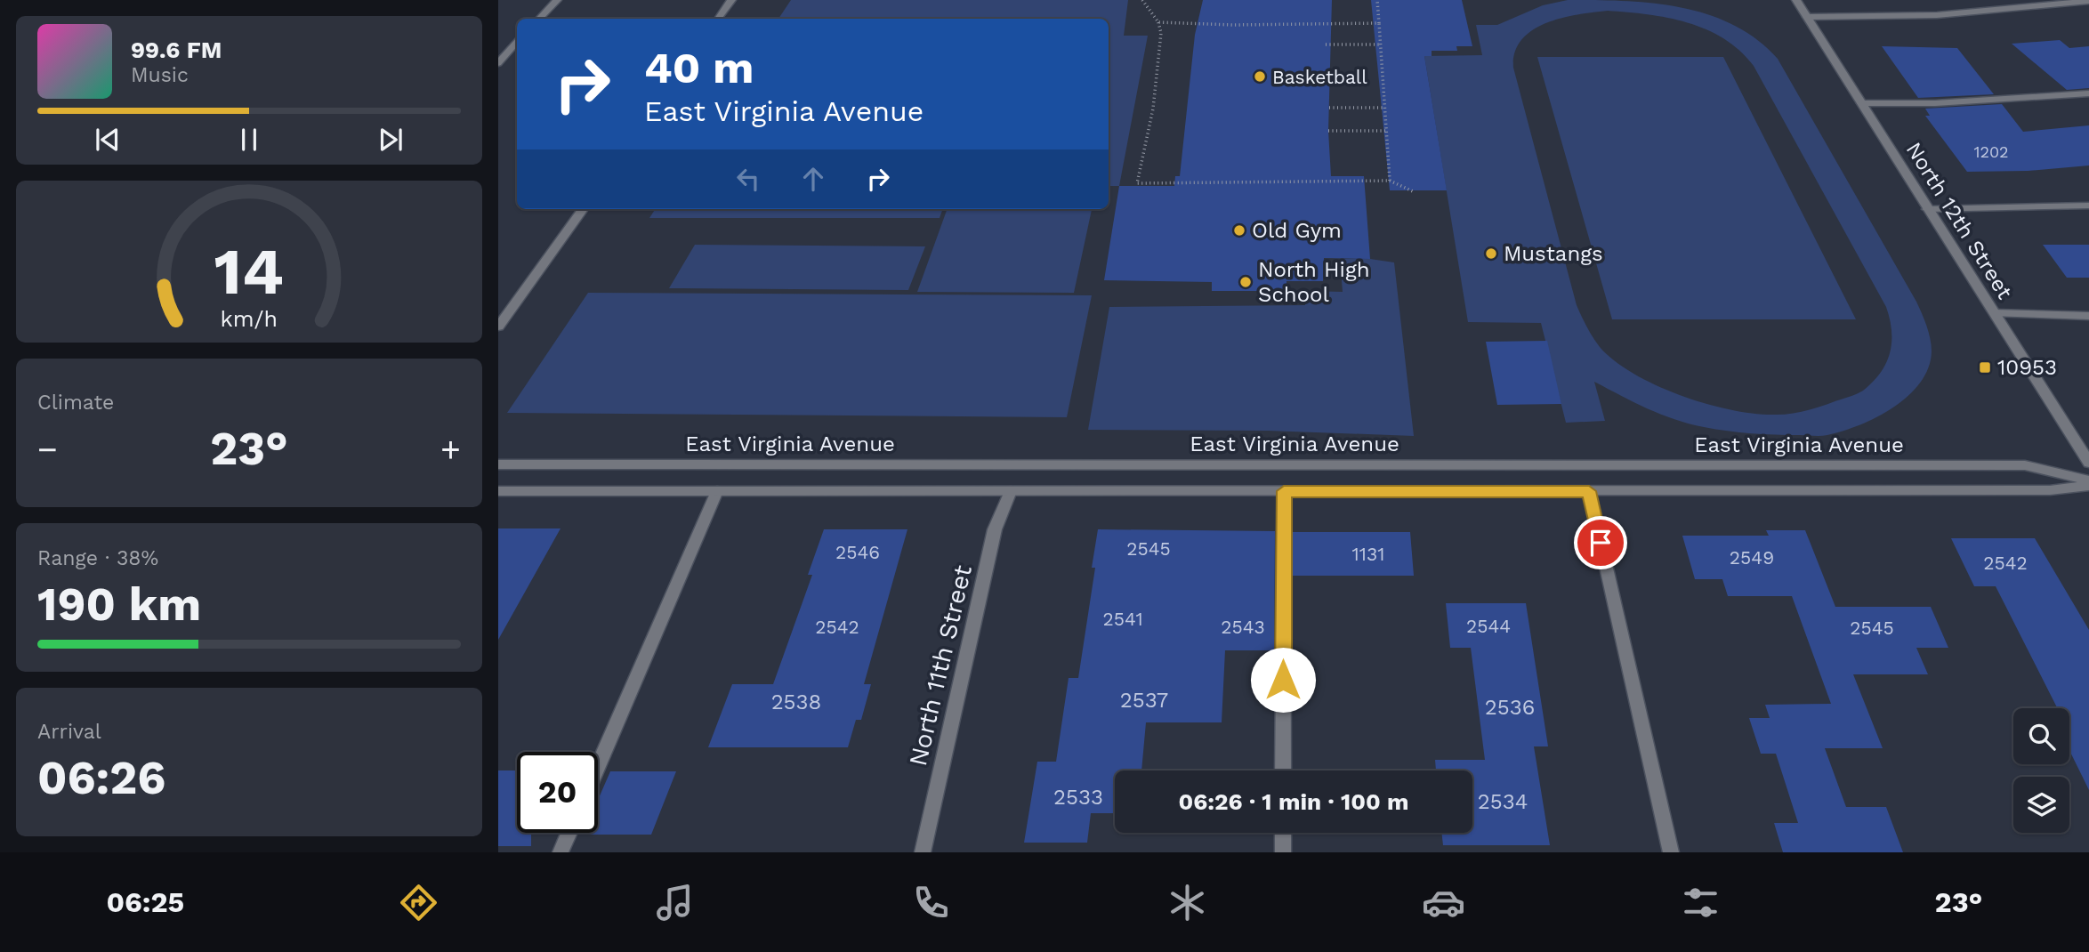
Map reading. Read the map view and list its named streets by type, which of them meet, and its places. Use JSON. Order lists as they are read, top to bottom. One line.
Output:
{"streets":{"street":["North 12th Street","East Virginia Avenue","North 11th Street"]},"places":{"other":["Basketball","Old Gym","Mustangs","North High School"],"transit":["10953"]},"house_numbers":["1202","2545","2546","1131","2549","2542","2541","2544","2542","2543","2545","2537","2538","2536","2533","2534"],"page":{"turn":["40 m","East Virginia Avenue"],"song":["99.6 FM","Music"],"tile":["Climate",["Range · 38%","190 km"],["Arrival","06:26"]],"heat":["−","23°","+"],"limit":"20","trip":"06:26 · 1 min · 100 m","tabs":["06:25","23°"],"gauge":["14","km/h"]}}
